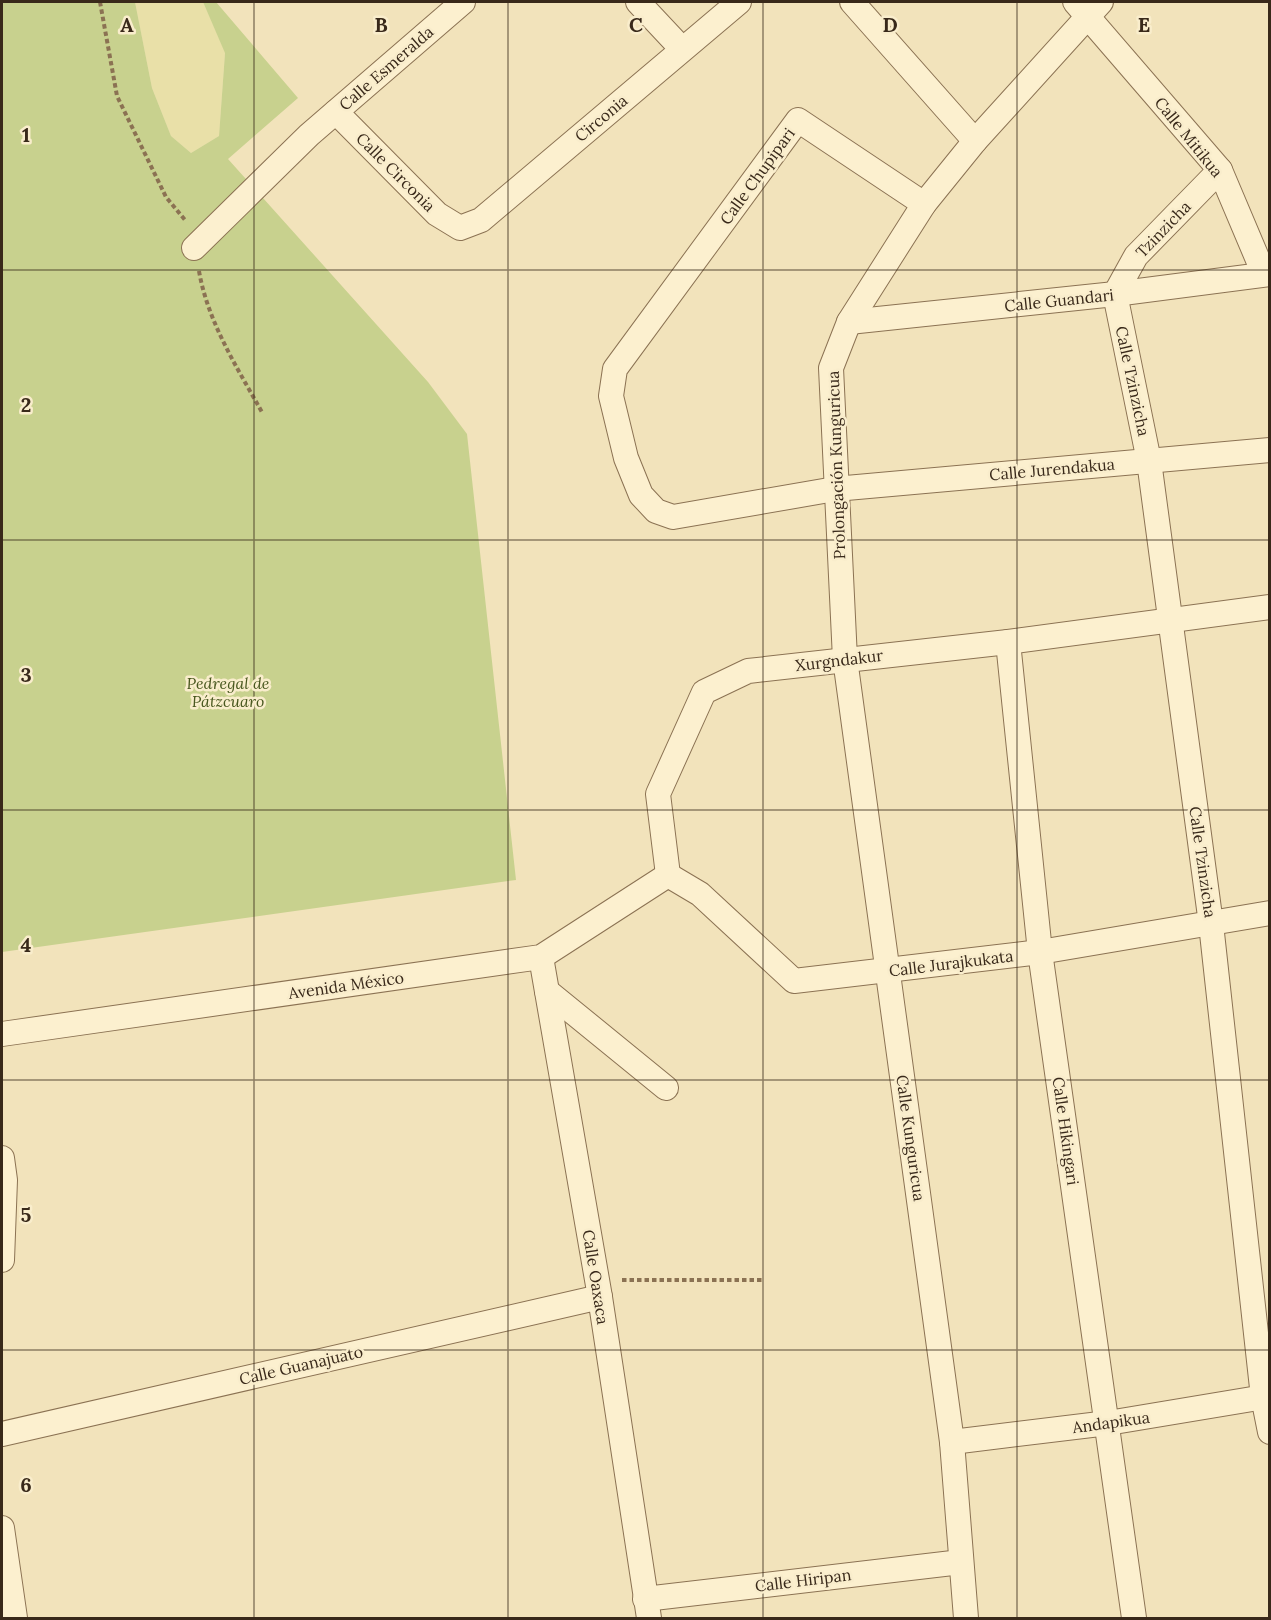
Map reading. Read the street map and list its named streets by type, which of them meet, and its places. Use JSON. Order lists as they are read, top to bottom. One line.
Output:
{"streets":{"street":["Calle Esmeralda","Circonia","Calle Mitikua","Calle Circonia","Calle Chupipari","Tzinzicha","Calle Guandari","Calle Tzinzicha","Prolongación Kunguricua","Calle Jurendakua","Xurgndakur","Calle Jurajkukata","Avenida México","Calle Hikingari","Calle Kunguricua","Calle Oaxaca","Calle Guanajuato","Andapikua","Calle Hiripan"]},"crossings":[["Calle Esmeralda","Calle Circonia"],["Circonia","Calle Circonia"],["Calle Mitikua","Tzinzicha"],["Calle Mitikua","Calle Guandari"],["Calle Mitikua","Prolongación Kunguricua"],["Calle Chupipari","Prolongación Kunguricua"],["Calle Chupipari","Calle Jurendakua"],["Tzinzicha","Calle Guandari"],["Tzinzicha","Calle Tzinzicha"],["Calle Guandari","Calle Tzinzicha"],["Calle Guandari","Prolongación Kunguricua"],["Calle Tzinzicha","Calle Jurendakua"],["Calle Tzinzicha","Xurgndakur"],["Calle Tzinzicha","Calle Jurajkukata"],["Calle Tzinzicha","Andapikua"],["Prolongación Kunguricua","Calle Jurendakua"],["Prolongación Kunguricua","Xurgndakur"],["Prolongación Kunguricua","Calle Kunguricua"],["Xurgndakur","Calle Jurajkukata"],["Xurgndakur","Avenida México"],["Xurgndakur","Calle Hikingari"],["Xurgndakur","Calle Kunguricua"],["Calle Jurajkukata","Avenida México"],["Calle Jurajkukata","Calle Hikingari"],["Calle Jurajkukata","Calle Kunguricua"],["Avenida México","Calle Oaxaca"],["Calle Hikingari","Andapikua"],["Calle Kunguricua","Andapikua"],["Calle Kunguricua","Calle Hiripan"],["Calle Oaxaca","Calle Guanajuato"],["Calle Oaxaca","Calle Hiripan"]],"parks":["Pedregal de Pátzcuaro"],"grid":{"columns":["A","B","C","D","E"],"rows":["1","2","3","4","5","6"]}}
